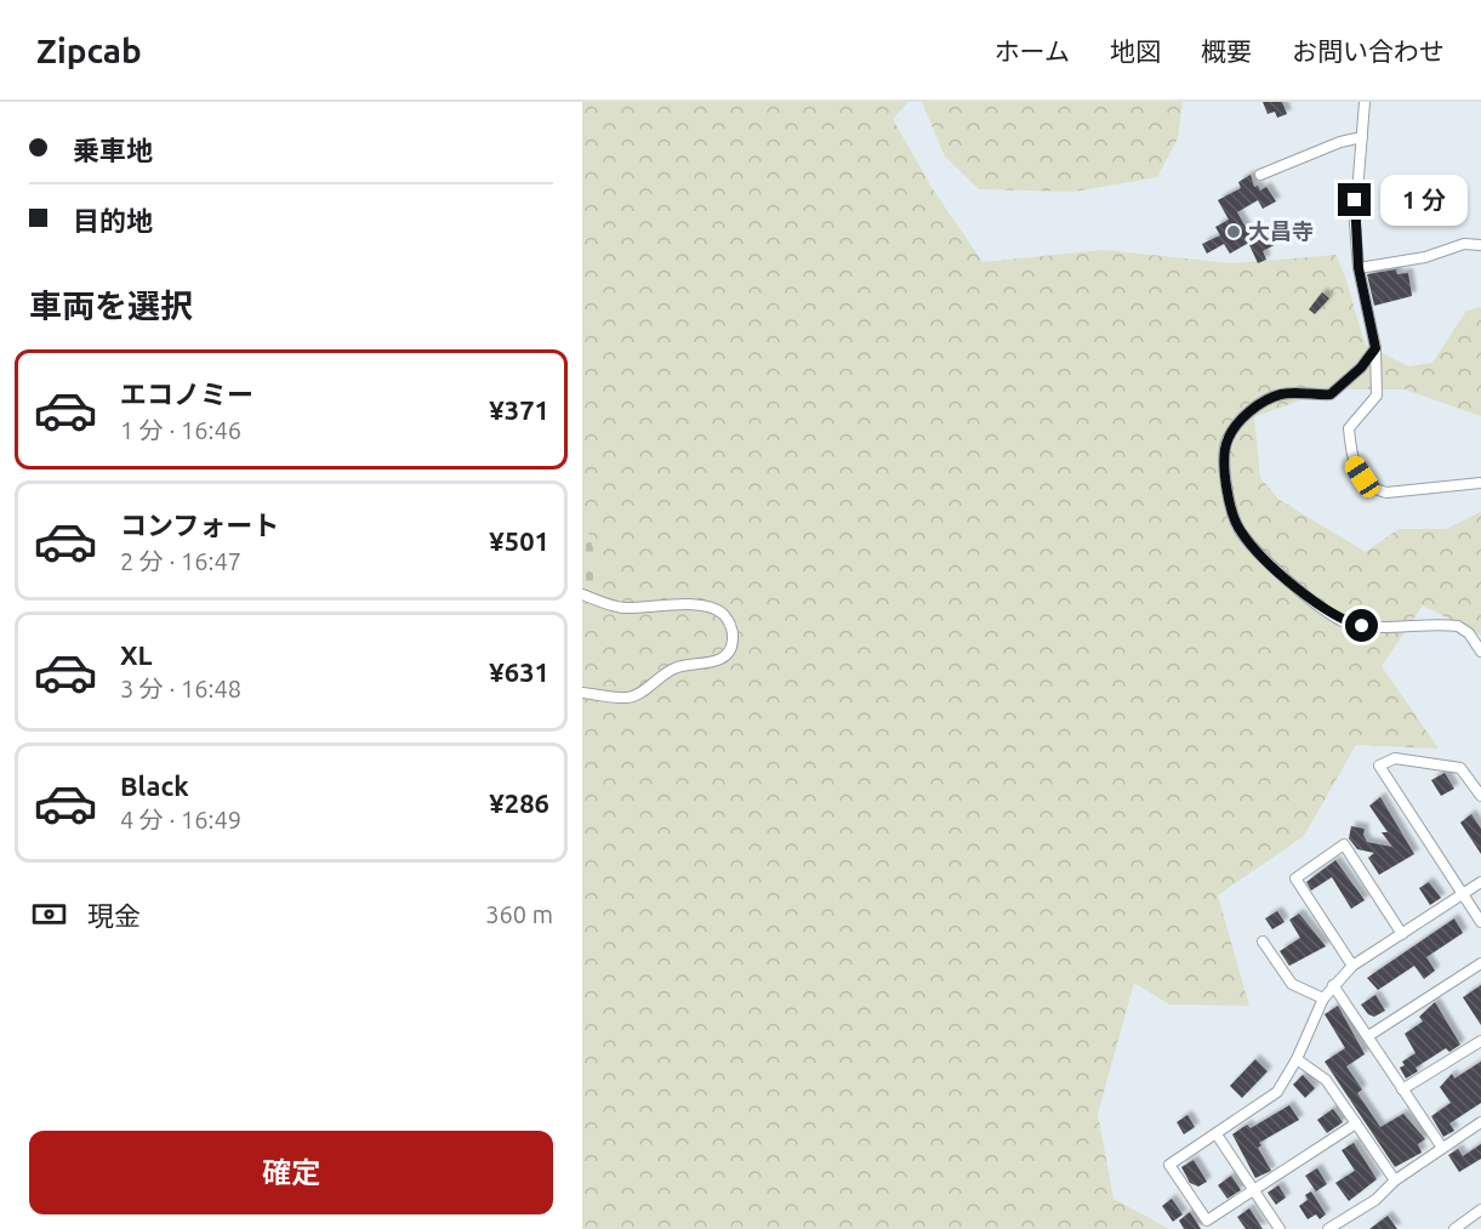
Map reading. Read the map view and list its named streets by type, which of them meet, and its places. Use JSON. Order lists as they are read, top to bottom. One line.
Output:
{"places":["大昌寺"],"page":{"header":"Zipcab","nav":["ホーム","地図","概要","お問い合わせ"],"banner":["乗車地","目的地"],"bubble":"1 分","heading":"車両を選択","list":[{"name":"エコノミー","note":"1 分 · 16:46","value":"¥371"},{"name":"コンフォート","note":"2 分 · 16:47","value":"¥501"},{"name":"XL","note":"3 分 · 16:48","value":"¥631"},{"name":"Black","note":"4 分 · 16:49","value":"¥286"}],"pay":["現金","360 m"],"buttons":"確定"}}
